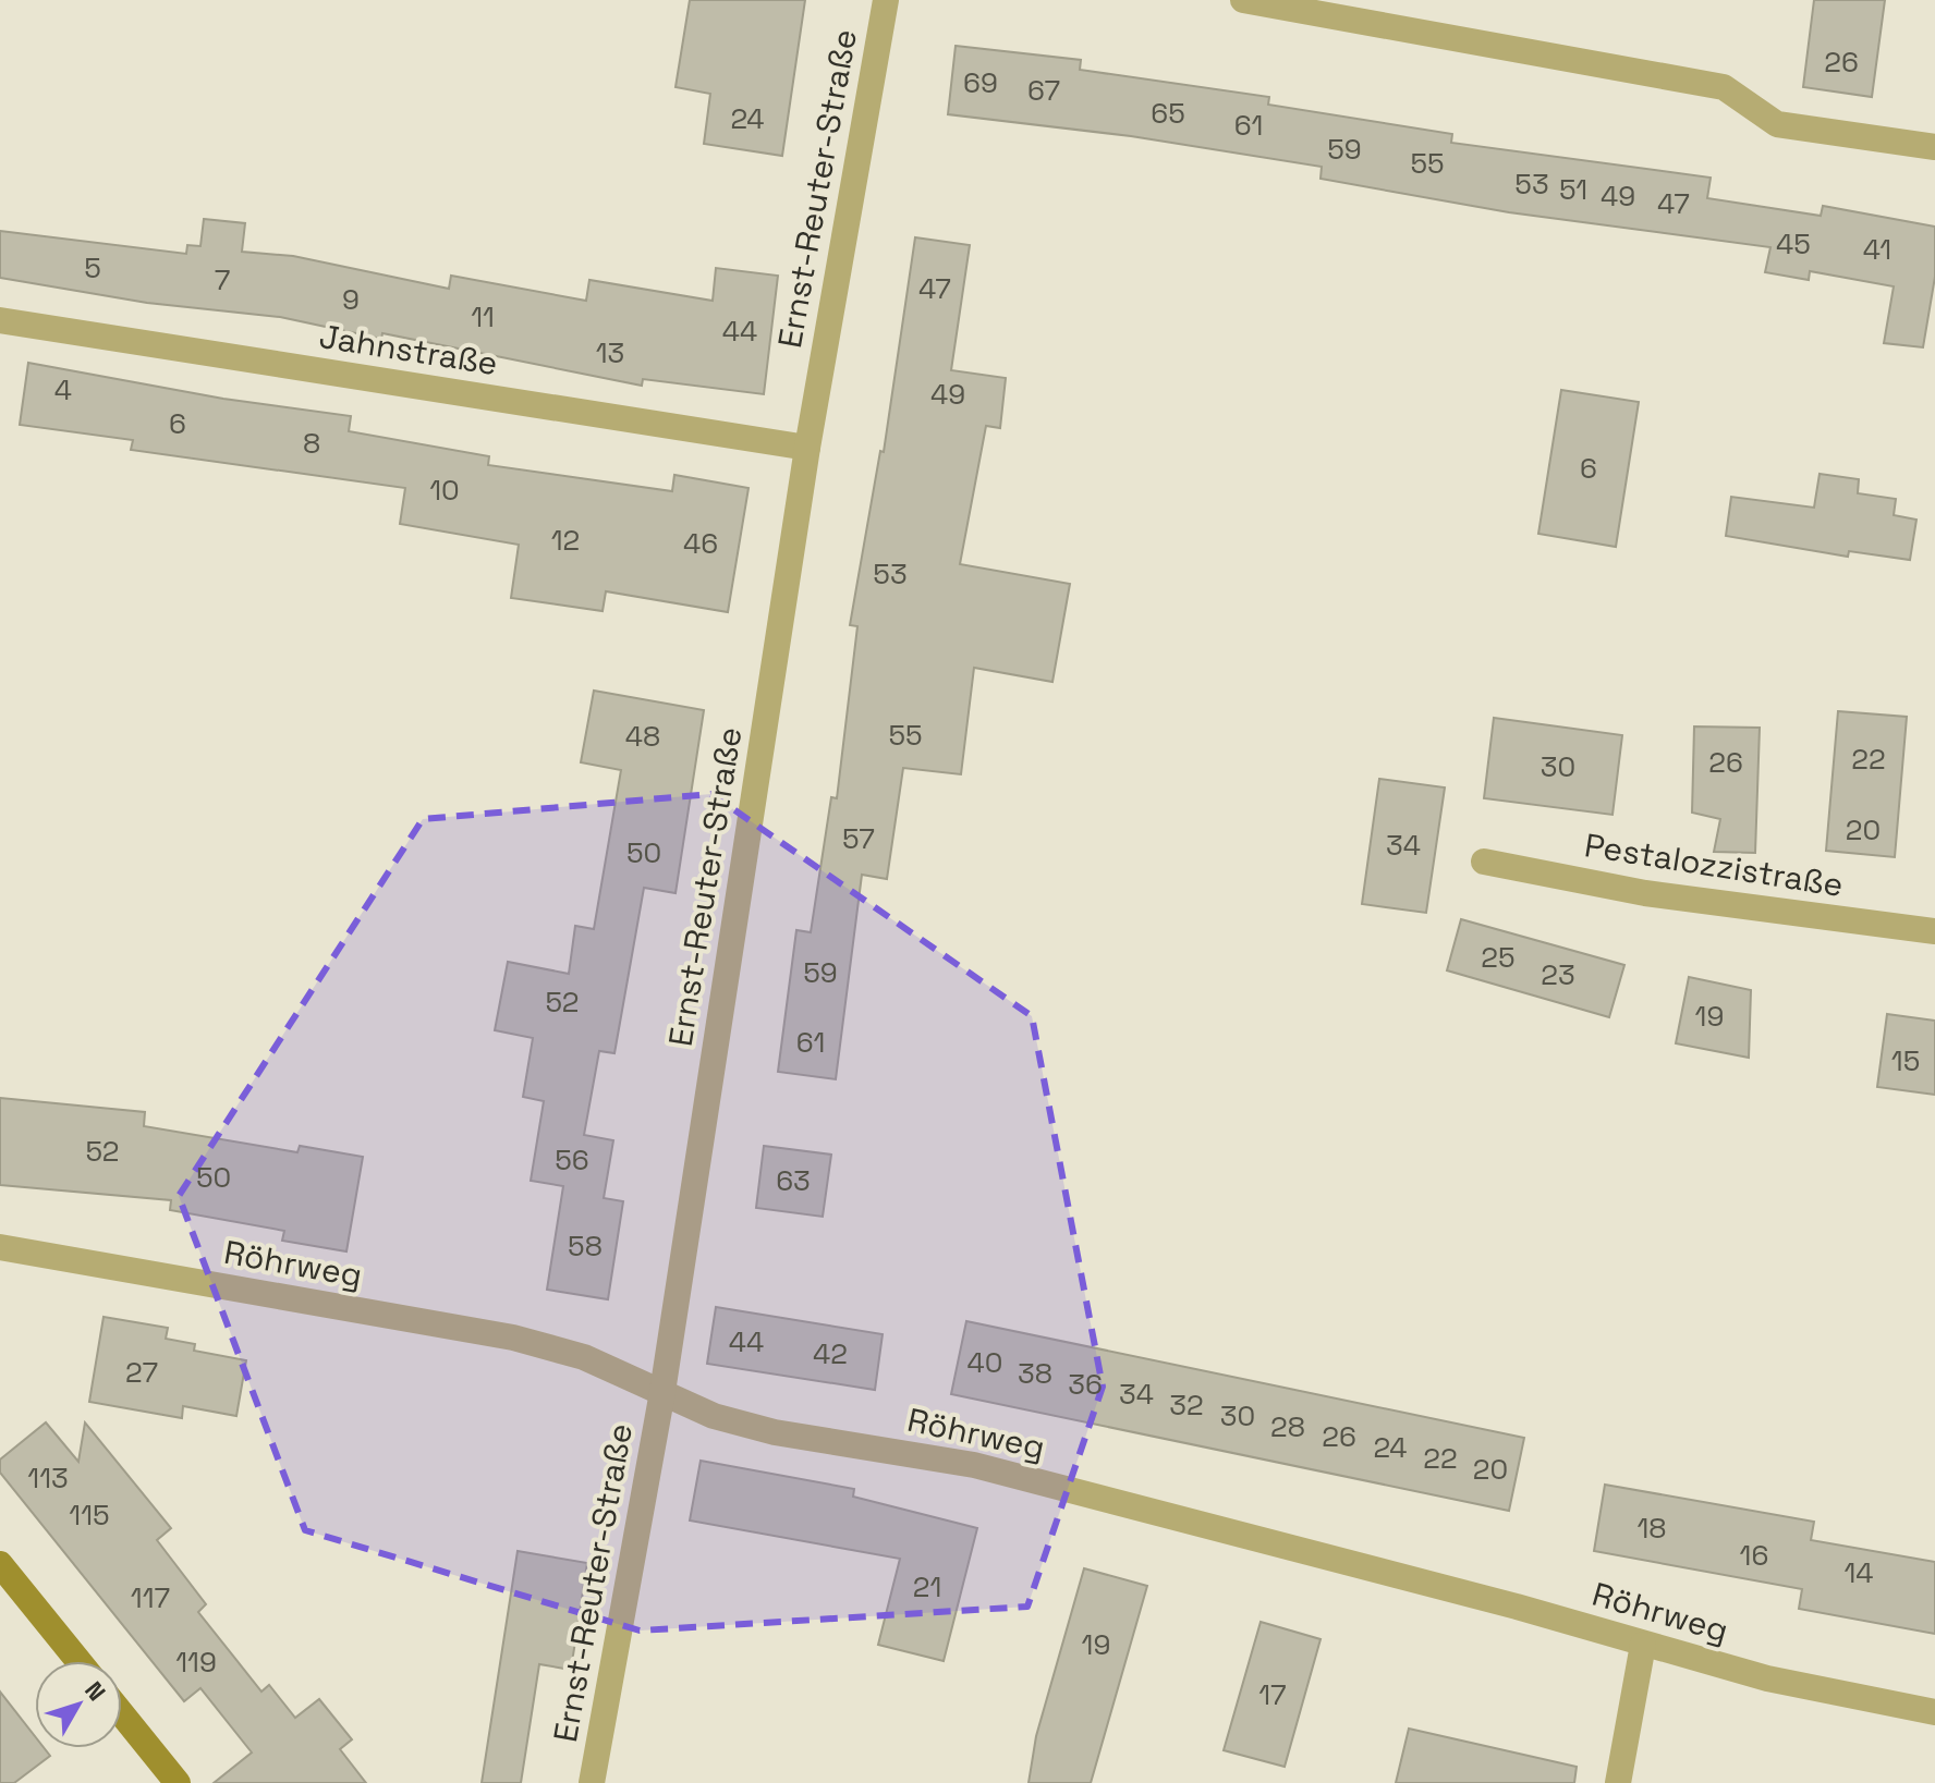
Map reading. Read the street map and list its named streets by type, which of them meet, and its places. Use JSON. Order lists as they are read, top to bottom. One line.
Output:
{"streets":{"street":["Ernst-Reuter-Straße","Jahnstraße","Pestalozzistraße","Röhrweg"]},"crossings":[["Ernst-Reuter-Straße","Jahnstraße"],["Ernst-Reuter-Straße","Röhrweg"]],"house_numbers":["26","69","67","65","24","61","59","55","53","51","49","47","45","41","5","7","47","9","11","44","13","4","49","6","8","6","10","12","46","53","55","48","22","26","30","20","57","34","50","25","59","23","52","19","61","15","52","56","50","63","58","44","42","40","27","38","36","34","32","30","28","26","24","22","20","113","115","18","16","14","21","117","19","119","17"],"north":"top right"}
